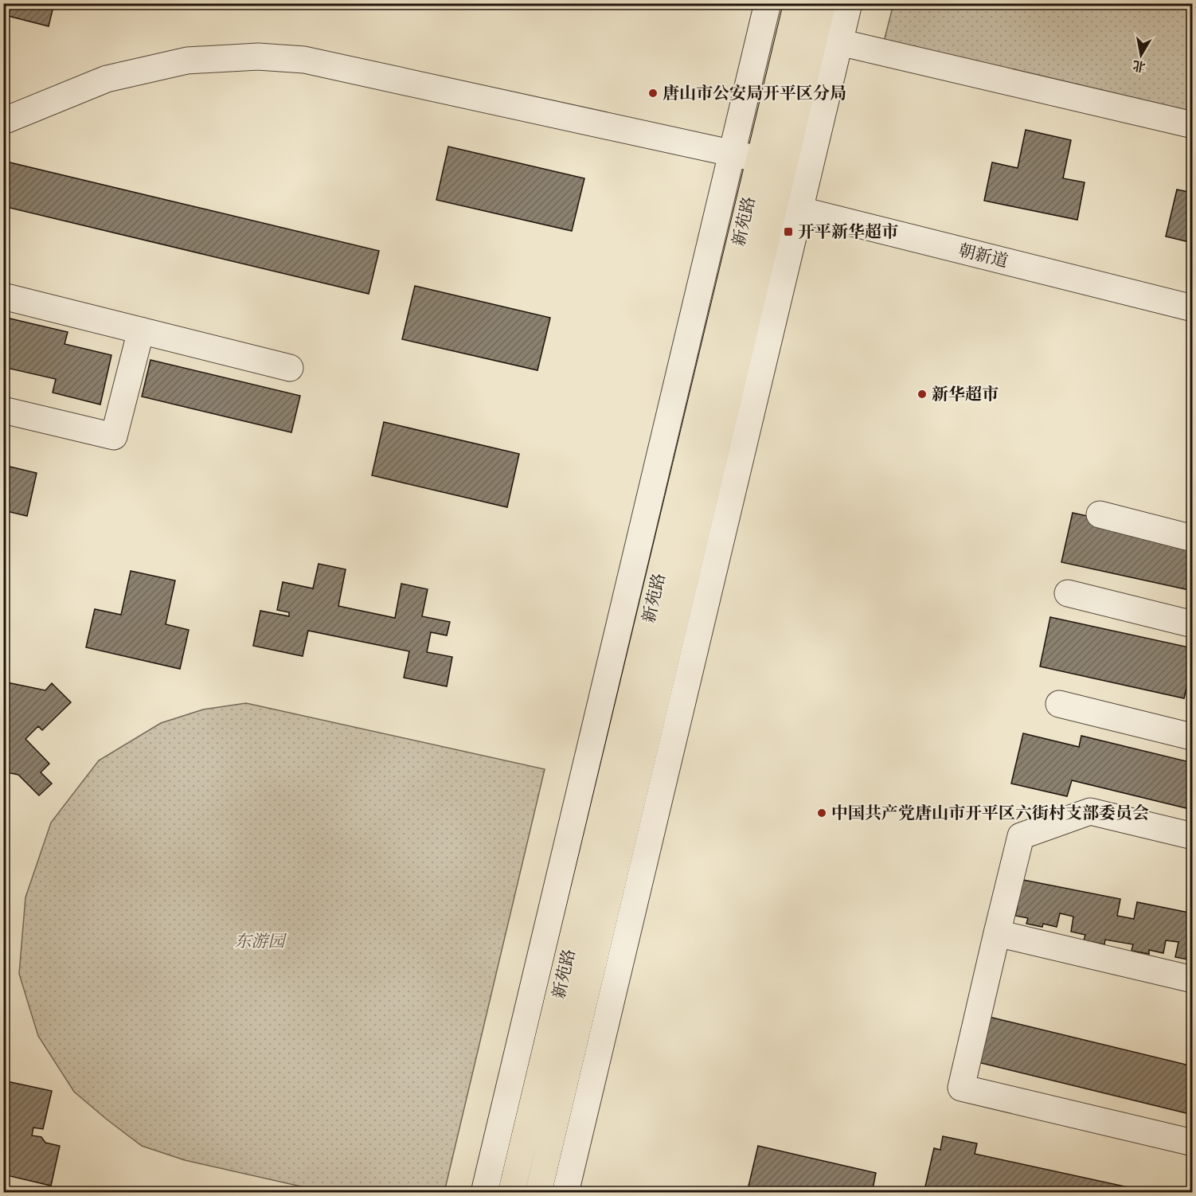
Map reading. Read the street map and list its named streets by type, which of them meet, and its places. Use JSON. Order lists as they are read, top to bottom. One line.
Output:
{"streets":{"main road":["新苑路"],"street":["朝新道"]},"crossings":[["新苑路","朝新道"]],"parks":["东游园"],"places":{"other":["唐山市公安局开平区分局","新华超市","中国共产党唐山市开平区六街村支部委员会"],"transit":["开平新华超市"]},"north":"bottom"}
